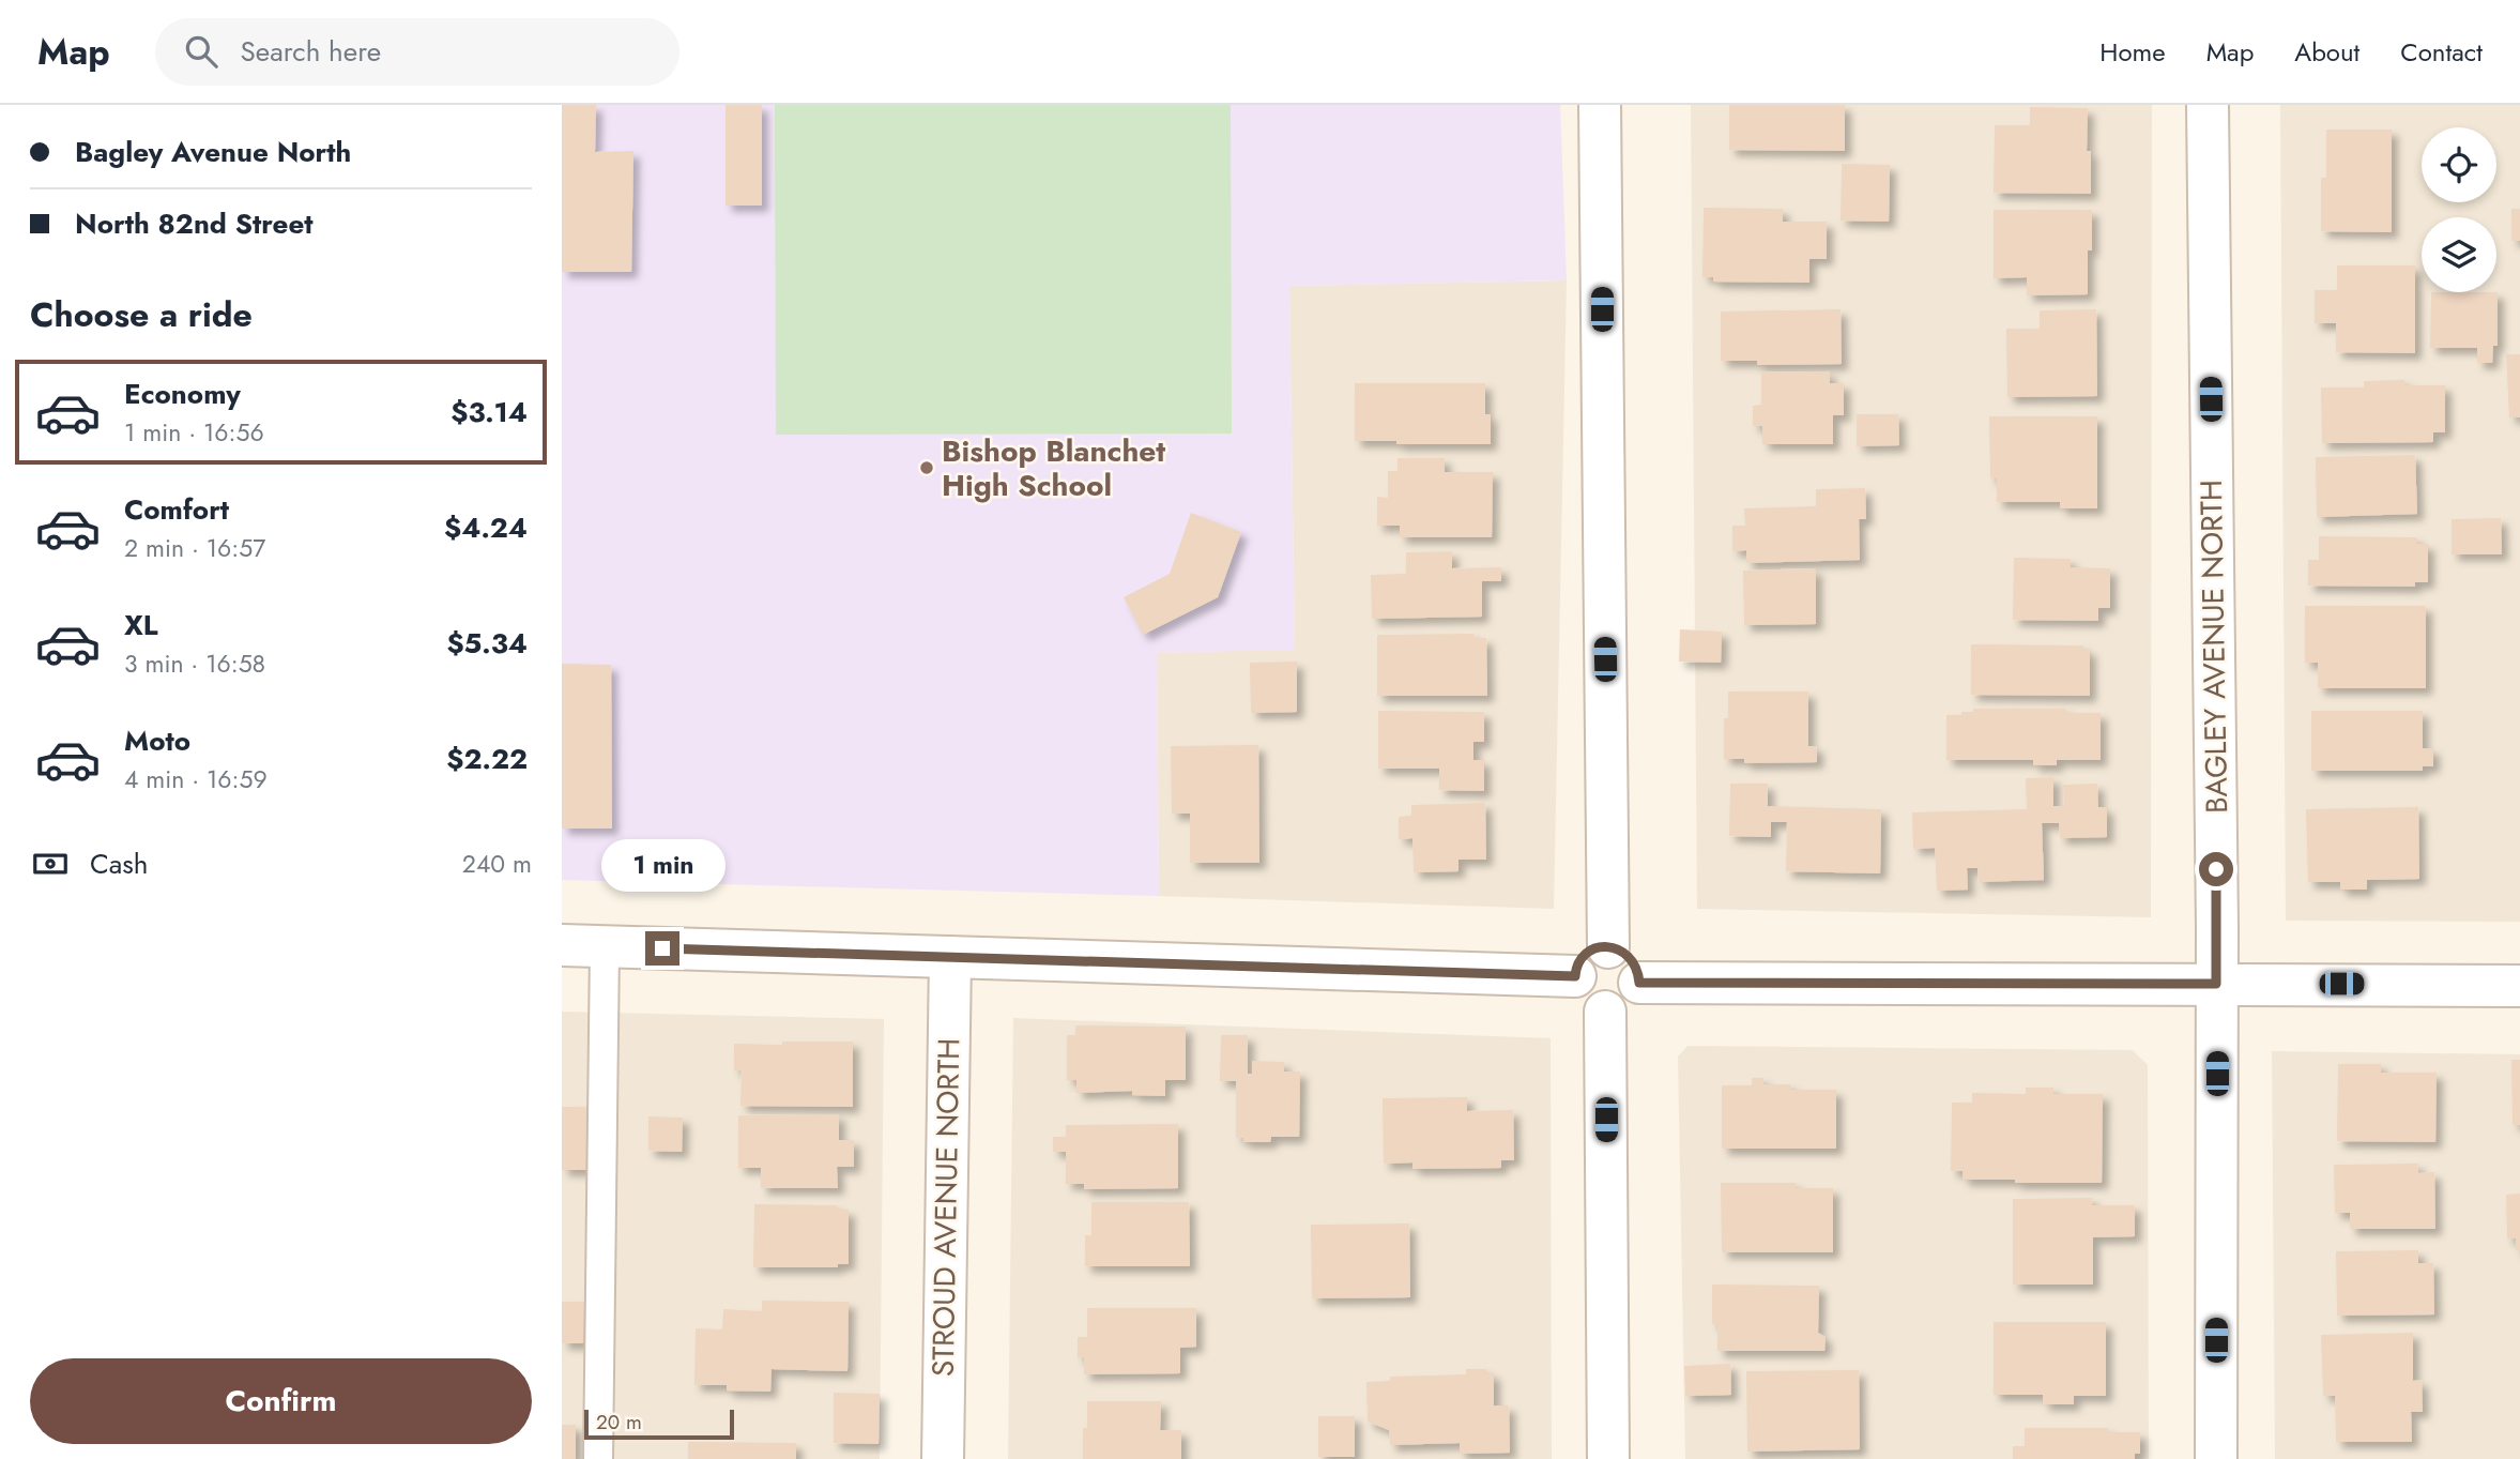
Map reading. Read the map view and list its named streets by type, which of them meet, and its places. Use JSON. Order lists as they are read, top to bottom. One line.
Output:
{"streets":{"street":["BAGLEY AVENUE NORTH","STROUD AVENUE NORTH"]},"places":["Bishop Blanchet High School"],"scale_bar":"20 m","page":{"header":"Map","search":"Search here","nav":["Home","Map","About","Contact"],"banner":["Bagley Avenue North","North 82nd Street"],"heading":"Choose a ride","list":[{"name":"Economy","note":"1 min · 16:56","value":"$3.14"},{"name":"Comfort","note":"2 min · 16:57","value":"$4.24"},{"name":"XL","note":"3 min · 16:58","value":"$5.34"},{"name":"Moto","note":"4 min · 16:59","value":"$2.22"}],"pay":["Cash","240 m"],"bubble":"1 min","buttons":"Confirm","scale":"20 m"}}
